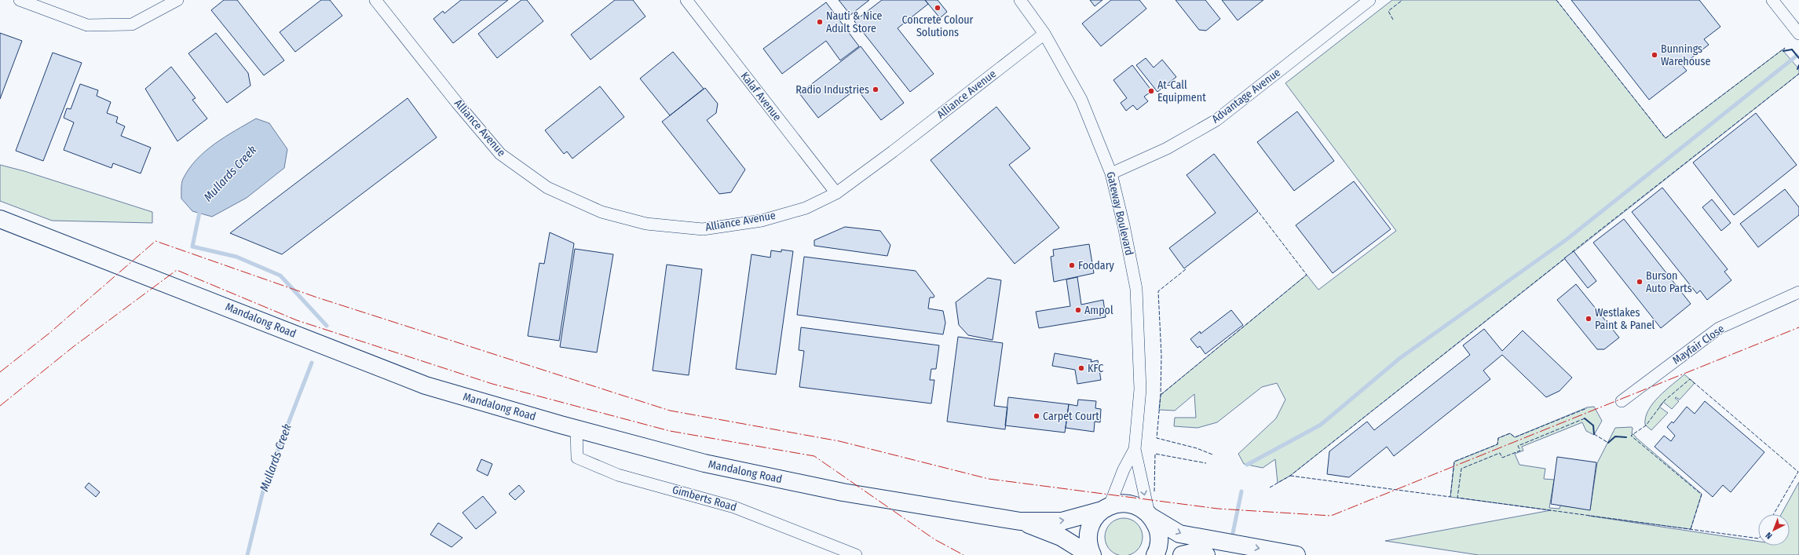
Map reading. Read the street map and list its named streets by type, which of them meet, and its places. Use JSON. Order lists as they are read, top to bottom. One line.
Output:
{"streets":{"main road":["Mandalong Road"],"street":["Alliance Avenue","Advantage Avenue","Kalaf Avenue","Gateway Boulevard","Mayfair Close","Gimberts Road"]},"crossings":[["Alliance Avenue","Kalaf Avenue"],["Alliance Avenue","Gateway Boulevard"],["Advantage Avenue","Gateway Boulevard"],["Gateway Boulevard","Mandalong Road"],["Mandalong Road","Gimberts Road"]],"water":["Mullards Creek"],"places":["Concrete Colour Solutions","Nauti & Nice Adult Store","Bunnings Warehouse","Radio Industries","At-Call Equipment","Foodary","Burson Auto Parts","Ampol","Westlakes Paint & Panel","KFC","Carpet Court"],"north":"bottom left"}
